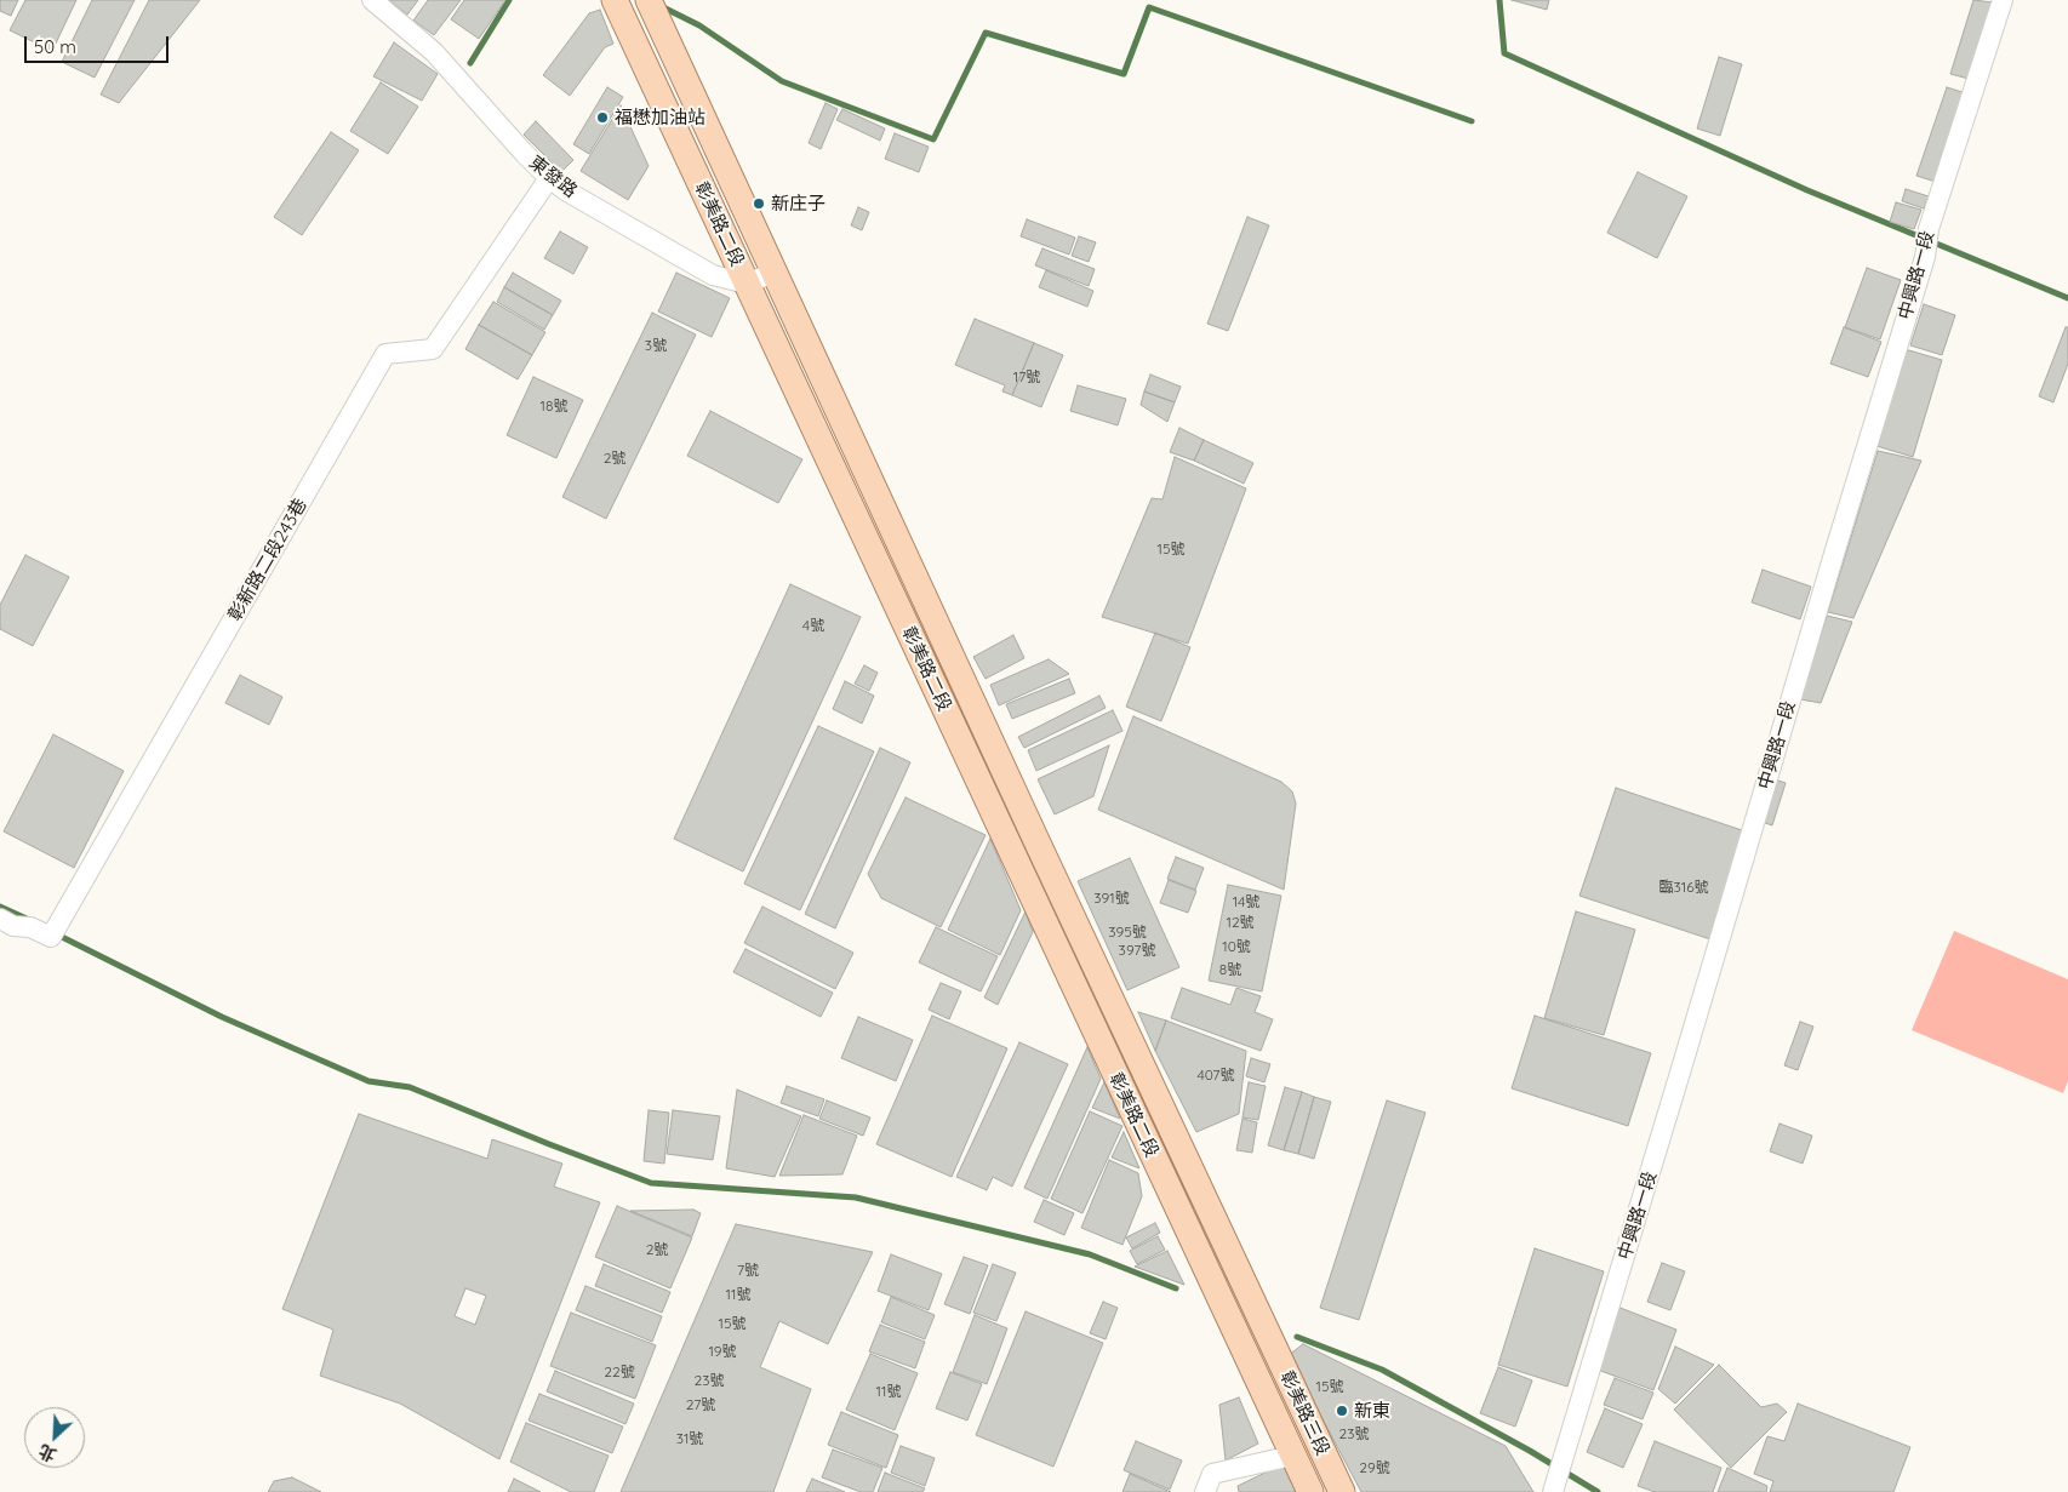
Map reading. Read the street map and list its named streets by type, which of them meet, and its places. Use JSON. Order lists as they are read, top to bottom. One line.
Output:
{"streets":{"main road":["彰美路二段","彰美路三段"],"street":["東發路","中興路一段","彰新路二段243巷"]},"crossings":[["東發路","彰美路二段"],["東發路","彰新路二段243巷"],["彰美路二段","彰美路三段"]],"places":["福懋加油站","新庄子","新東"],"house_numbers":["3號","17號","18號","2號","15號","4號","臨316號","391號","14號","12號","395號","10號","397號","8號","407號","2號","7號","11號","15號","19號","22號","23號","15號","11號","27號","23號","31號","29號"],"scale_bar":"50 m","north":"bottom left"}
